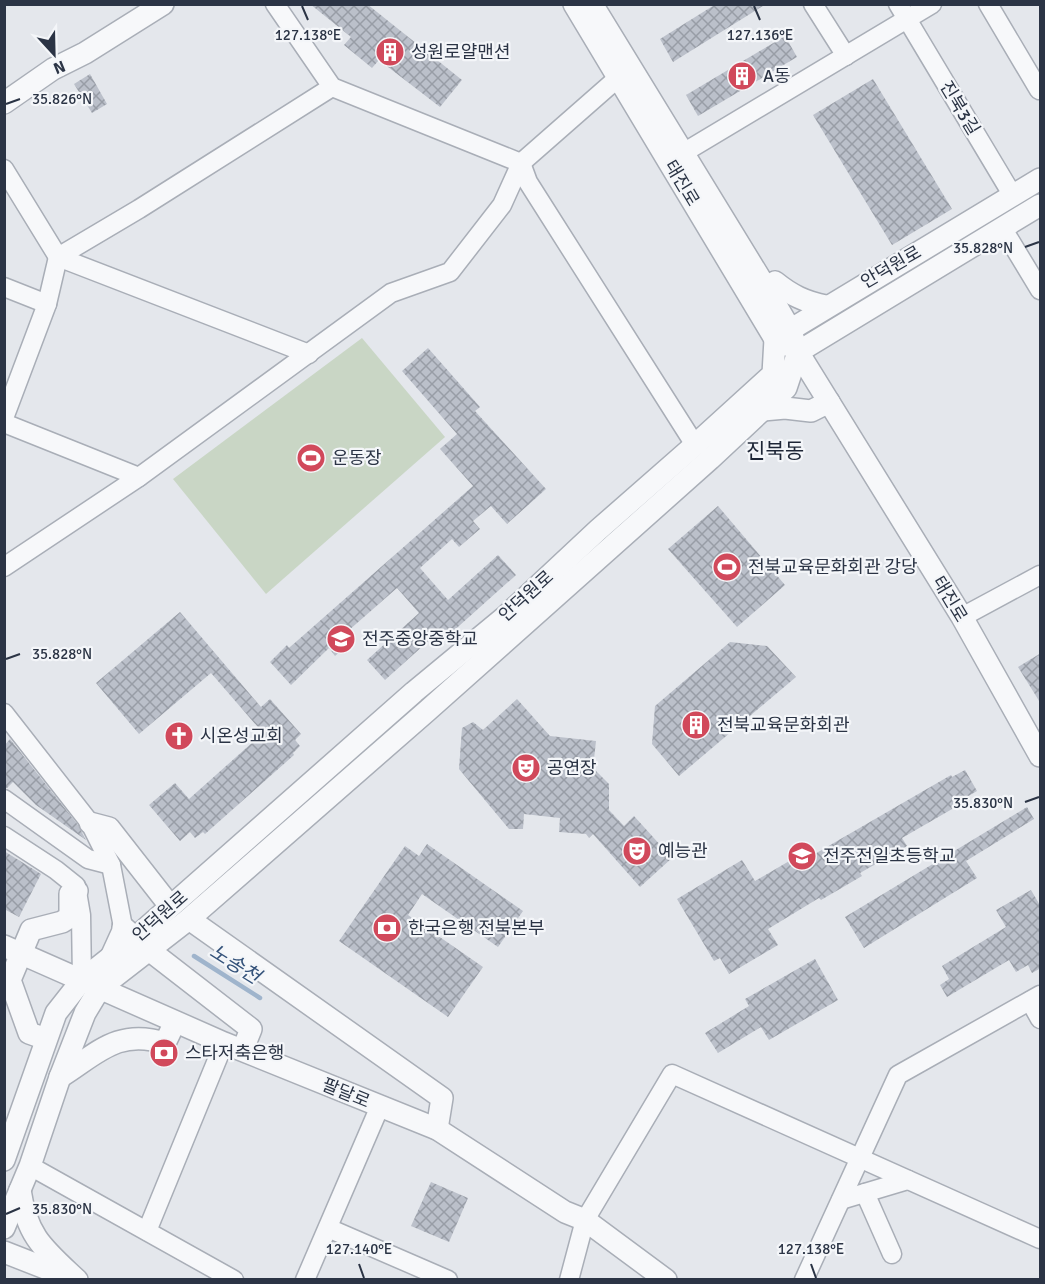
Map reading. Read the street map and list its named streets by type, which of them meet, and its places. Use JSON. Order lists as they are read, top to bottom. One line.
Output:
{"streets":{"street":["진북3길","태진로","안덕원로","팔달로"]},"crossings":[["진북3길","안덕원로"],["태진로","안덕원로"],["안덕원로","팔달로"]],"districts":["진북동"],"water":["노송천"],"places":{"building":["성원로얄맨션","A동","전북교육문화회관"],"sports":["운동장","전북교육문화회관 강당"],"school or university":["전주중앙중학교","전주전일초등학교"],"church":["시온성교회"],"theatre":["공연장","예능관"],"bank":["한국은행 전북본부","스타저축은행"]},"north":"bottom","coordinates":["127.138°E","127.136°E","35.826°N","35.828°N","35.830°N","127.140°E"]}
